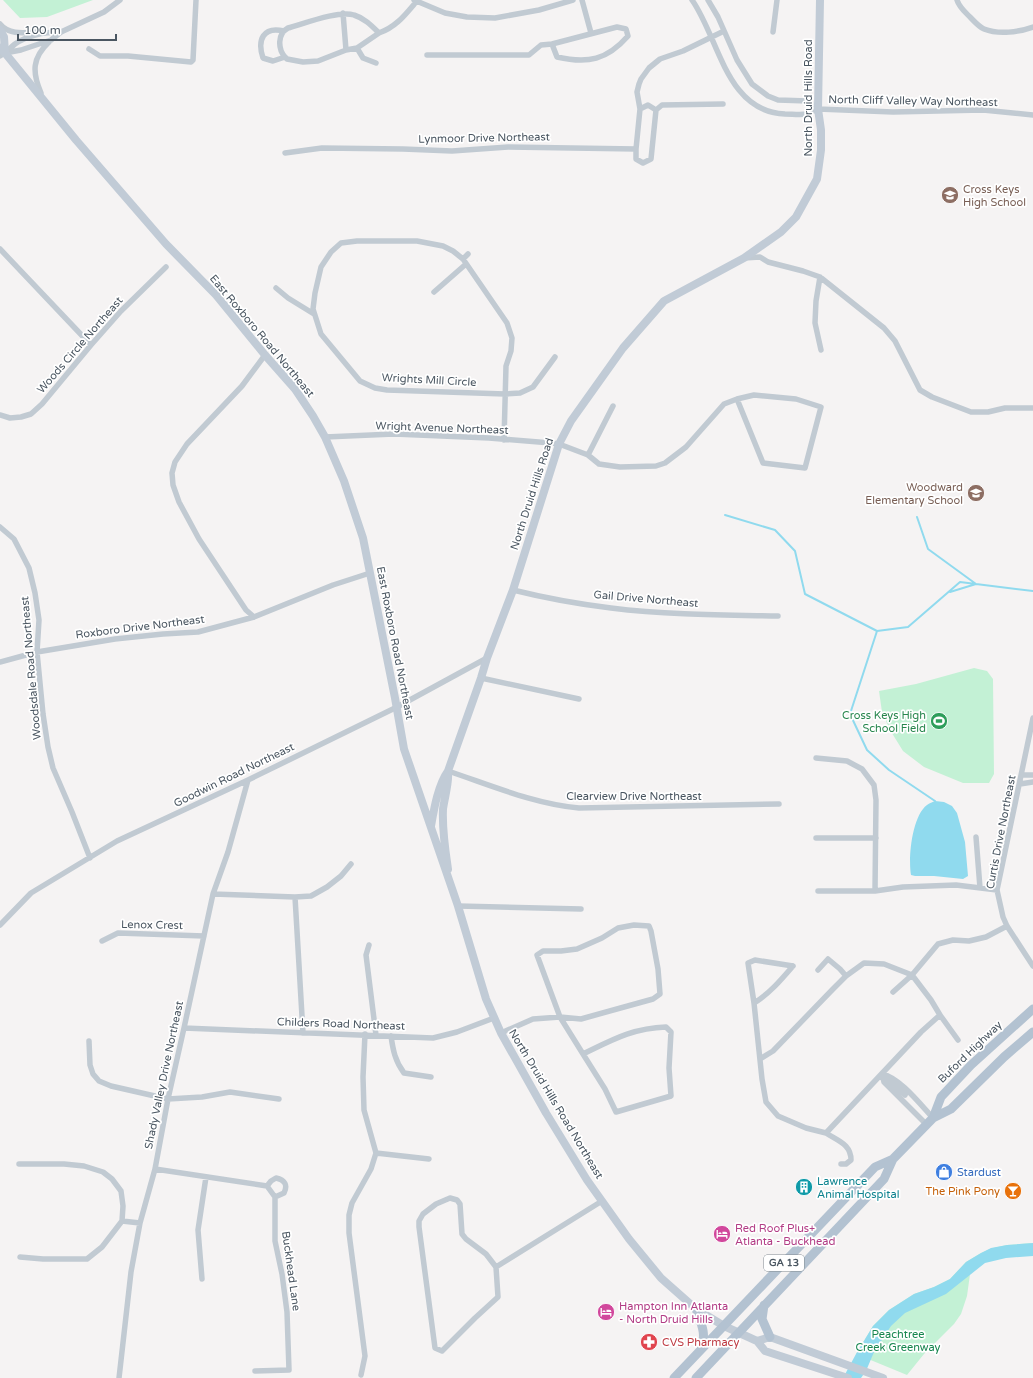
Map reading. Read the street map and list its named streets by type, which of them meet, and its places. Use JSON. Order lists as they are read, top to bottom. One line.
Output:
{"streets":{"main road":["North Druid Hills Road","East Roxboro Road Northeast","Buford Highway","North Druid Hills Road Northeast","GA 13"],"street":["North Cliff Valley Way Northeast","Lynmoor Drive Northeast","Woods Circle Northeast","Wrights Mill Circle","Wright Avenue Northeast","Gail Drive Northeast","Roxboro Drive Northeast","Woodsdale Road Northeast","Goodwin Road Northeast","Clearview Drive Northeast","Curtis Drive Northeast","Lenox Crest","Childers Road Northeast","Shady Valley Drive Northeast","Buckhead Lane"]},"crossings":[["North Druid Hills Road","North Cliff Valley Way Northeast"],["North Druid Hills Road","East Roxboro Road Northeast"],["North Druid Hills Road","Wright Avenue Northeast"],["North Druid Hills Road","Gail Drive Northeast"],["North Druid Hills Road","Goodwin Road Northeast"],["North Druid Hills Road","Clearview Drive Northeast"],["North Druid Hills Road","North Druid Hills Road Northeast"],["East Roxboro Road Northeast","Wright Avenue Northeast"],["East Roxboro Road Northeast","Roxboro Drive Northeast"],["East Roxboro Road Northeast","Goodwin Road Northeast"],["East Roxboro Road Northeast","North Druid Hills Road Northeast"],["Wrights Mill Circle","Wright Avenue Northeast"],["Roxboro Drive Northeast","Woodsdale Road Northeast"],["Woodsdale Road Northeast","Goodwin Road Northeast"],["Goodwin Road Northeast","Shady Valley Drive Northeast"],["Clearview Drive Northeast","North Druid Hills Road Northeast"],["Lenox Crest","Shady Valley Drive Northeast"],["Childers Road Northeast","Shady Valley Drive Northeast"],["Childers Road Northeast","North Druid Hills Road Northeast"],["Buford Highway","North Druid Hills Road Northeast"]],"parks":["Peachtree Creek Greenway"],"places":{"school or university":["Cross Keys High School","Woodward Elementary School"],"sports":["Cross Keys High School Field"],"shop":["Stardust"],"building":["Lawrence Animal Hospital"],"bar":["The Pink Pony"],"hotel":["Red Roof Plus+ Atlanta - Buckhead","Hampton Inn Atlanta - North Druid Hills"],"pharmacy":["CVS Pharmacy"]},"scale_bar":"100 m"}
